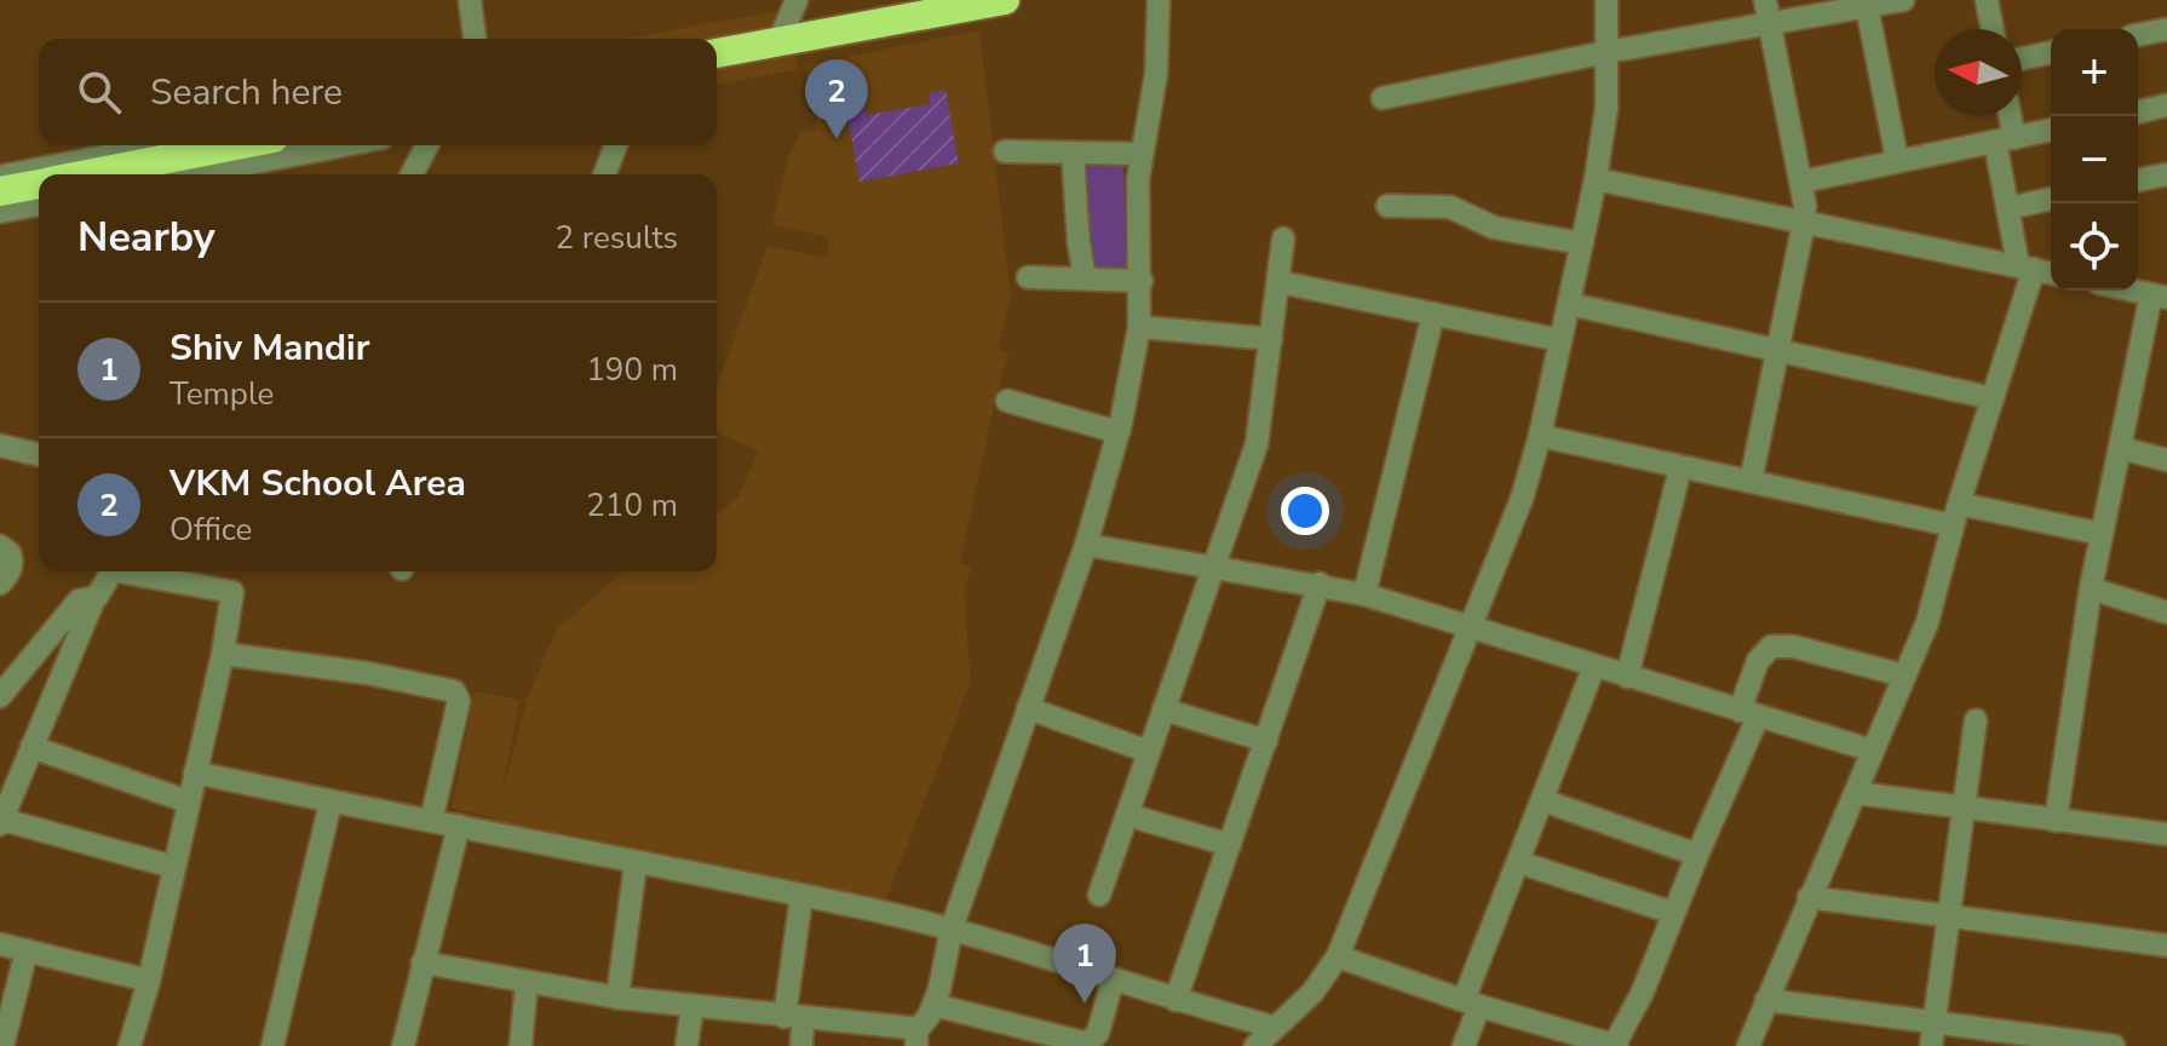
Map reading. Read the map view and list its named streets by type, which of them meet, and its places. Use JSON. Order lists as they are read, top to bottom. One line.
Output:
{"north":"left","page":{"map_buttons":["+","−"],"search":"Search here","pins":["2","1"],"heading":["Nearby","2 results"],"list":[{"mark":"1","name":"Shiv Mandir","note":"Temple","value":"190 m"},{"mark":"2","name":"VKM School Area","note":"Office","value":"210 m"}]}}
